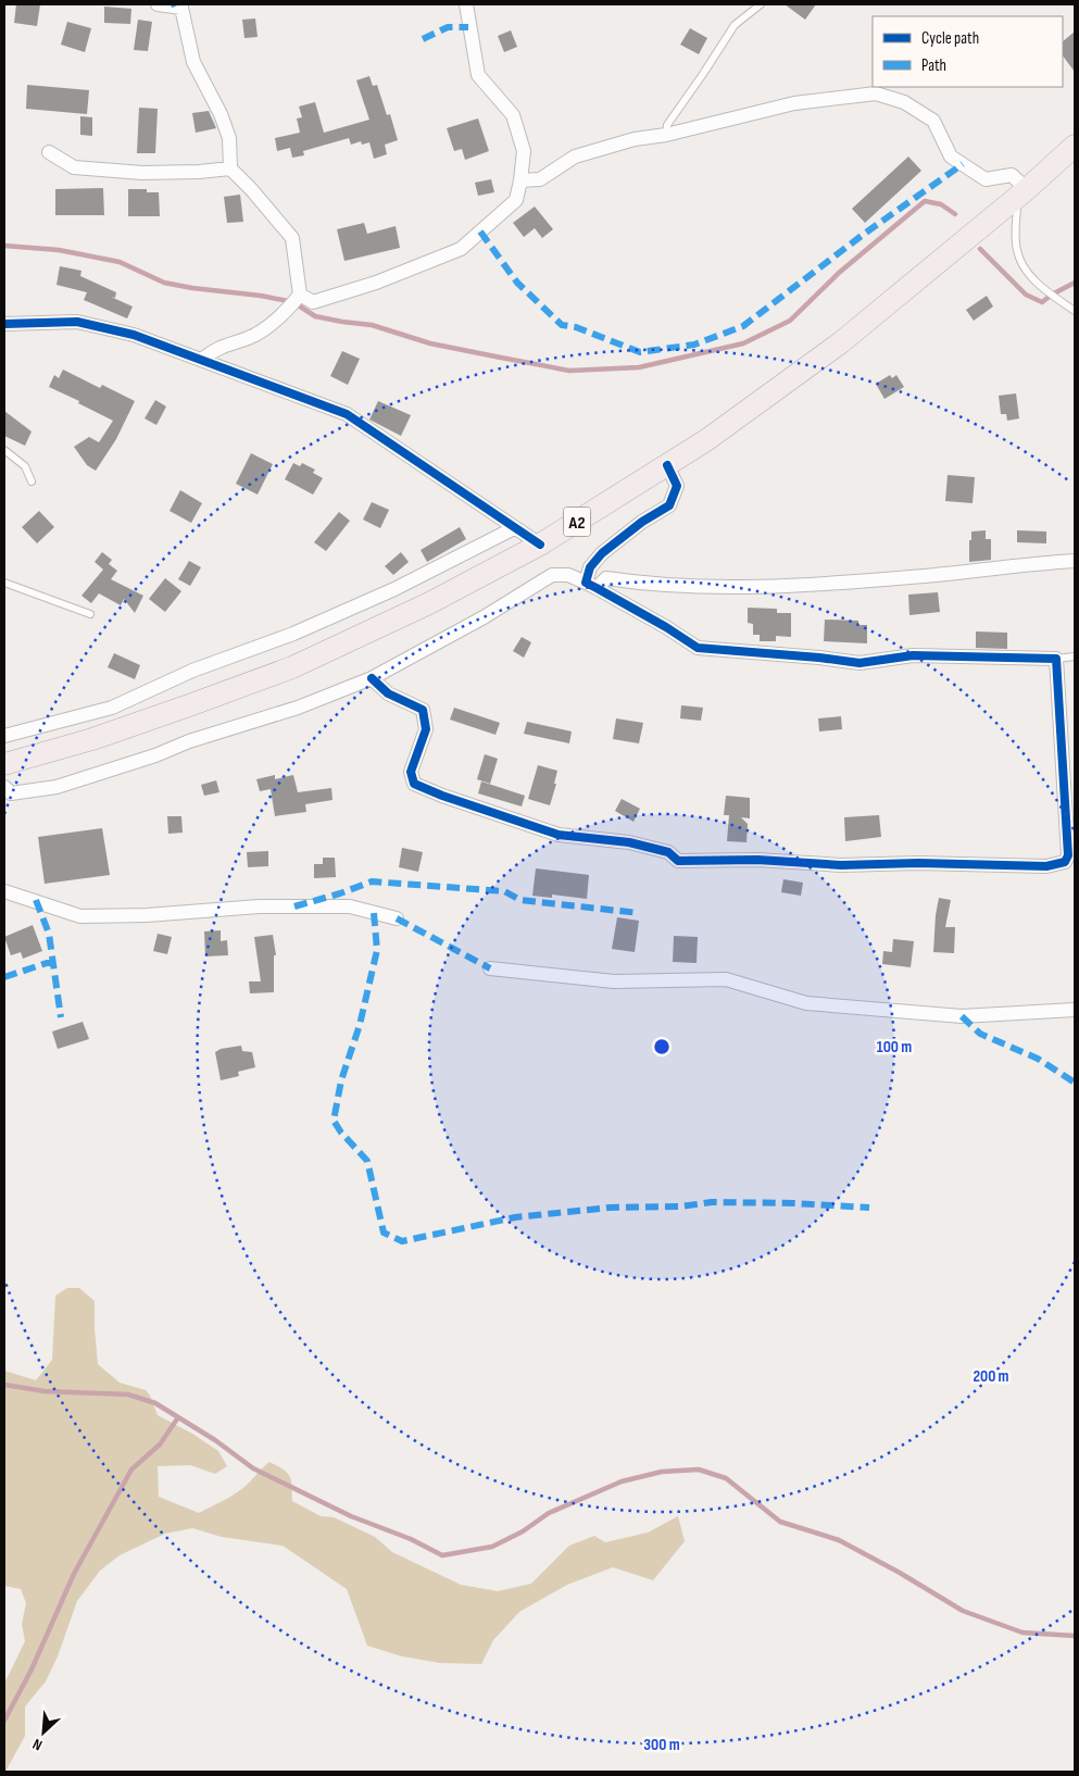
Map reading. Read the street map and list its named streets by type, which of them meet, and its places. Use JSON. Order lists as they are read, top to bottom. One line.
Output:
{"streets":{"main road":["A2"]},"legend":["Cycle path","Path"],"north":"bottom left","rings":["100 m","200 m","300 m"]}
